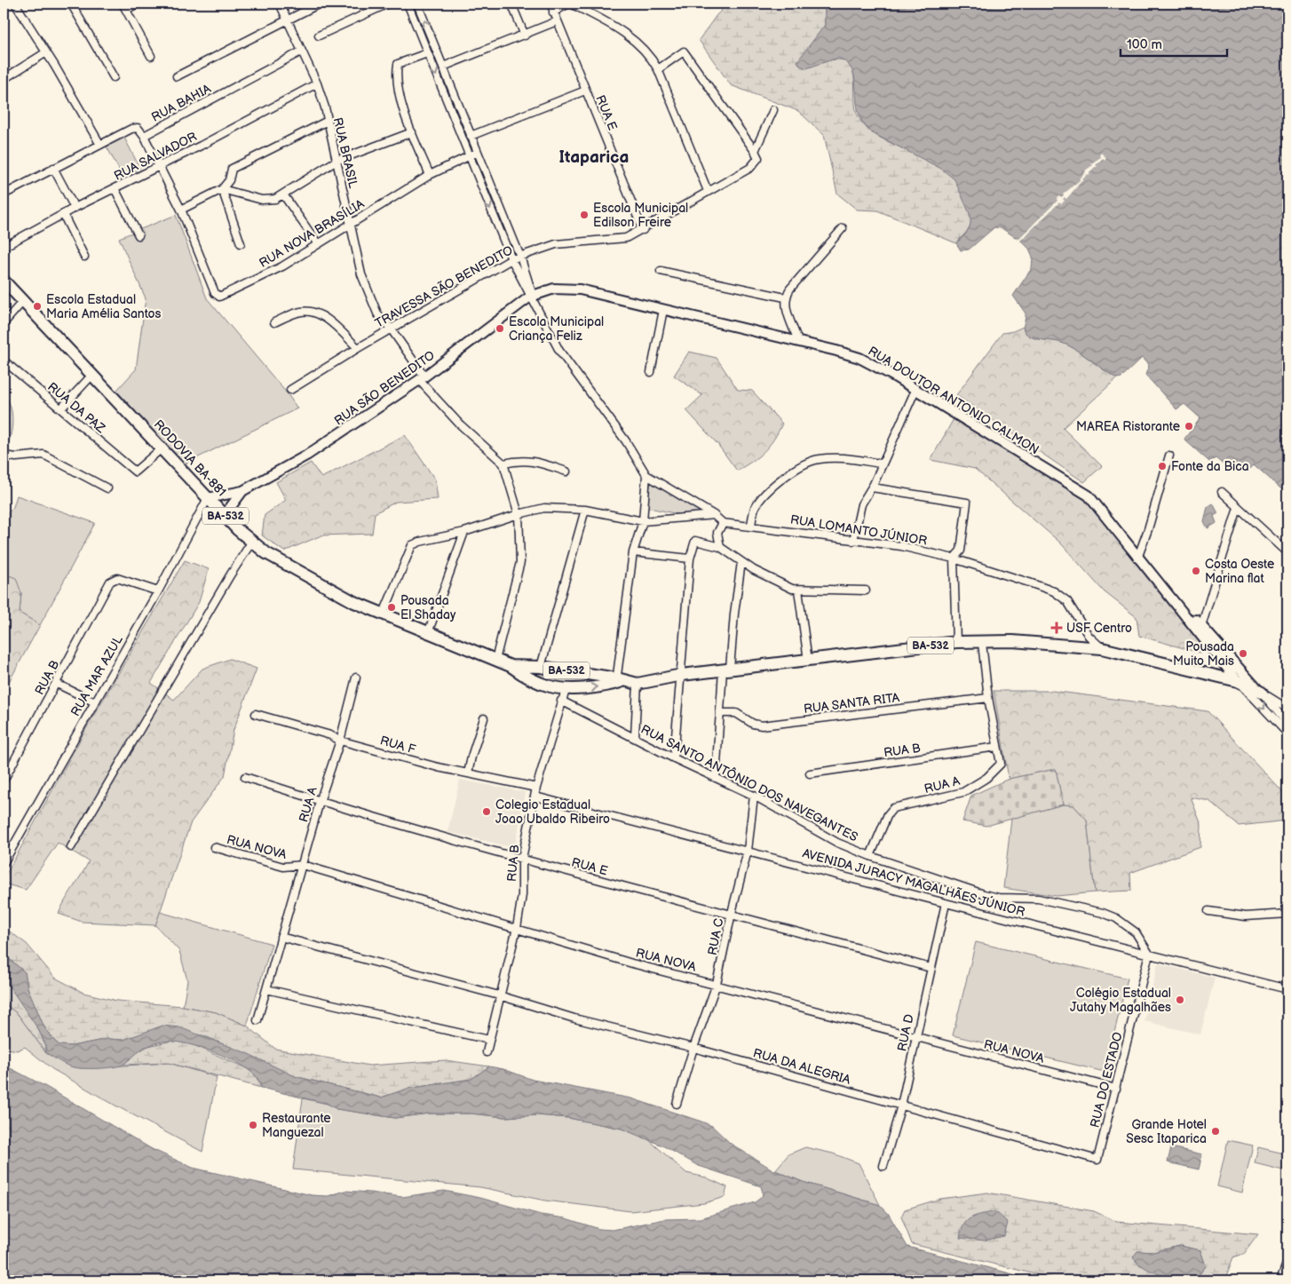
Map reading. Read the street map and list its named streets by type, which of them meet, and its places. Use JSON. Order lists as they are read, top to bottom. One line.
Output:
{"streets":{"main road":["RODOVIA BA-881","BA-532"],"street":["RUA BAHIA","RUA E","RUA BRASIL","RUA SALVADOR","RUA NOVA BRASÍLIA","TRAVESSA SÃO BENEDITO","RUA SÃO BENEDITO","RUA DOUTOR ANTONIO CALMON","RUA DA PAZ","RUA LOMANTO JÚNIOR","RUA MAR AZUL","RUA B","RUA SANTA RITA","RUA F","RUA SANTO ANTÔNIO DOS NAVEGANTES","RUA A","RUA NOVA","AVENIDA JURACY MAGALHÃES JÚNIOR","RUA C","RUA D","RUA DA ALEGRIA","RUA DO ESTADO"]},"crossings":[["RUA BAHIA","RUA BRASIL"],["RUA BAHIA","RUA NOVA BRASÍLIA"],["RUA E","TRAVESSA SÃO BENEDITO"],["RUA E","RUA B"],["RUA E","RUA A"],["RUA E","RUA C"],["RUA E","RUA D"],["RUA BRASIL","RUA SALVADOR"],["RUA BRASIL","RUA NOVA BRASÍLIA"],["RUA BRASIL","TRAVESSA SÃO BENEDITO"],["RUA BRASIL","RUA SÃO BENEDITO"],["RUA SALVADOR","RUA NOVA BRASÍLIA"],["RUA SÃO BENEDITO","RUA DOUTOR ANTONIO CALMON"],["RUA SÃO BENEDITO","RODOVIA BA-881"],["RUA SÃO BENEDITO","RUA MAR AZUL"],["RUA DOUTOR ANTONIO CALMON","BA-532"],["RUA DA PAZ","RODOVIA BA-881"],["RODOVIA BA-881","BA-532"],["RODOVIA BA-881","RUA MAR AZUL"],["BA-532","RUA LOMANTO JÚNIOR"],["BA-532","RUA B"],["BA-532","RUA SANTO ANTÔNIO DOS NAVEGANTES"],["BA-532","RUA A"],["RUA MAR AZUL","RUA B"],["RUA B","RUA F"],["RUA B","RUA SANTO ANTÔNIO DOS NAVEGANTES"],["RUA B","RUA A"],["RUA B","RUA NOVA"],["RUA B","AVENIDA JURACY MAGALHÃES JÚNIOR"],["RUA B","RUA DA ALEGRIA"],["RUA SANTA RITA","RUA A"],["RUA F","RUA A"],["RUA SANTO ANTÔNIO DOS NAVEGANTES","RUA A"],["RUA SANTO ANTÔNIO DOS NAVEGANTES","AVENIDA JURACY MAGALHÃES JÚNIOR"],["RUA SANTO ANTÔNIO DOS NAVEGANTES","RUA C"],["RUA SANTO ANTÔNIO DOS NAVEGANTES","RUA DO ESTADO"],["RUA A","RUA NOVA"],["RUA NOVA","RUA C"],["RUA NOVA","RUA D"],["RUA NOVA","RUA DO ESTADO"],["AVENIDA JURACY MAGALHÃES JÚNIOR","RUA C"],["AVENIDA JURACY MAGALHÃES JÚNIOR","RUA D"],["AVENIDA JURACY MAGALHÃES JÚNIOR","RUA DO ESTADO"],["RUA C","RUA DA ALEGRIA"],["RUA D","RUA DA ALEGRIA"],["RUA DA ALEGRIA","RUA DO ESTADO"]],"districts":["Itaparica"],"places":{"other":["Escola Municipal Edilson Freire","Escola Estadual Maria Amélia Santos","Escola Municipal Criança Feliz","MAREA Ristorante","Fonte da Bica","Costa Oeste Marina flat","Pousada El Shaday","Pousada Muito Mais","Colegio Estadual Joao Ubaldo Ribeiro","Colégio Estadual Jutahy Magalhães","Restaurante Manguezal","Grande Hotel Sesc Itaparica"],"health":["USF Centro"]},"scale_bar":"100 m"}
